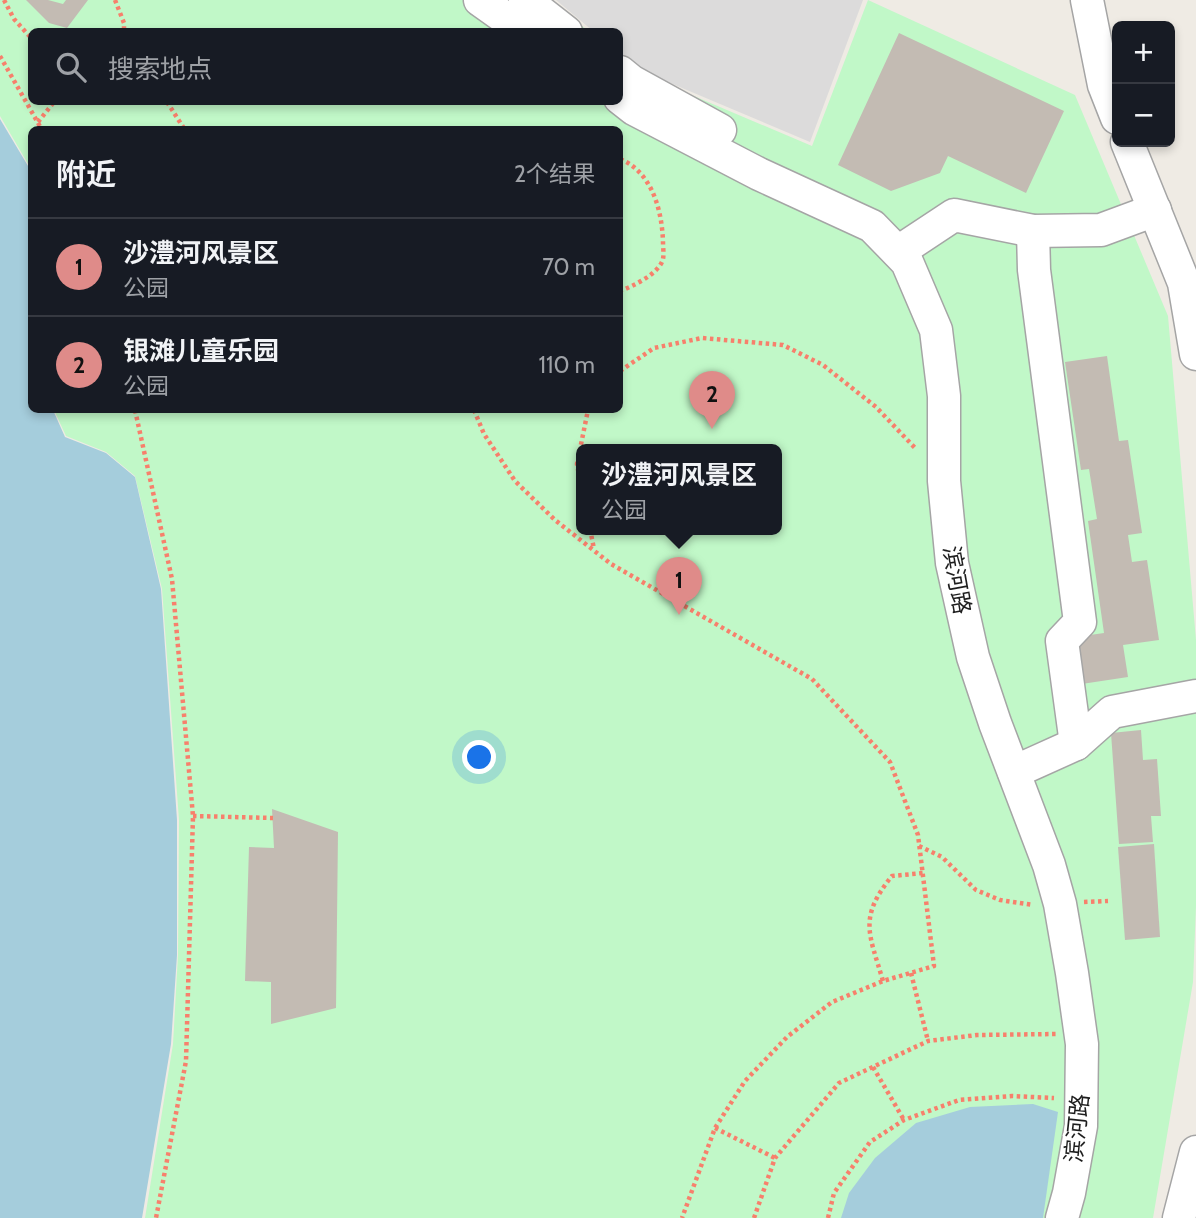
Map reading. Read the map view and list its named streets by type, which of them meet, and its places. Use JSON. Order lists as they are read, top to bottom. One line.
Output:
{"streets":{"street":["滨河路"]},"page":{"map_buttons":["+","−"],"search":"搜索地点","heading":["附近","2个结果"],"list":[{"mark":"1","name":"沙澧河风景区","note":"公园","value":"70 m"},{"mark":"2","name":"银滩儿童乐园","note":"公园","value":"110 m"}],"pins":["2","1"],"popup":["沙澧河风景区","公园"]}}
